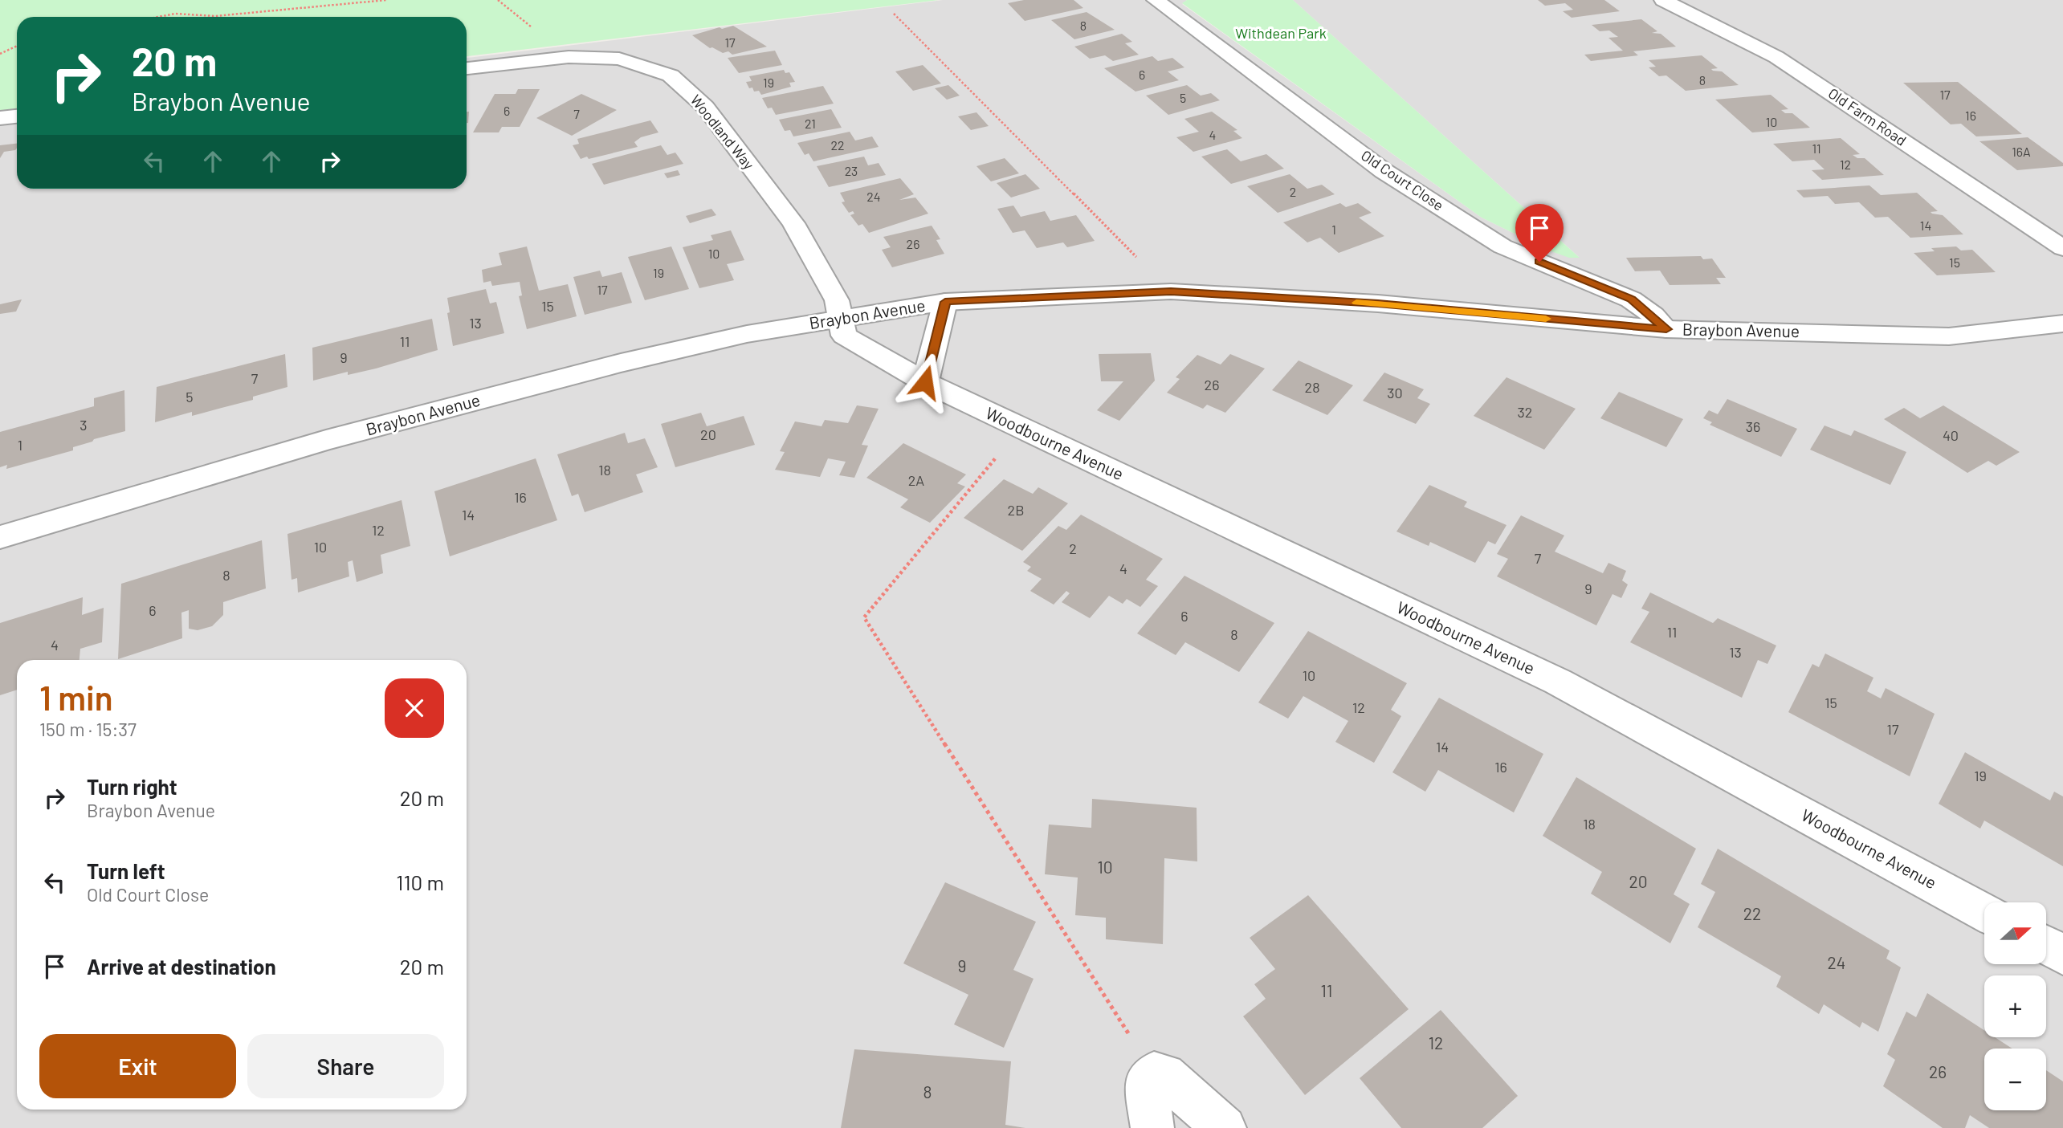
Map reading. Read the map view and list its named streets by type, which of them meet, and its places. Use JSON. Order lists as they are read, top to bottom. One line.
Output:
{"streets":{"street":["Old Farm Road","Woodland Way","Old Court Close","Braybon Avenue","Woodbourne Avenue"]},"crossings":[["Woodland Way","Braybon Avenue"],["Woodland Way","Woodbourne Avenue"],["Old Court Close","Braybon Avenue"],["Braybon Avenue","Woodbourne Avenue"]],"parks":["Withdean Park"],"house_numbers":["8","17","6","8","19","17","5","6","7","16","10","21","4","22","11","16A","12","23","2","24","14","1","26","10","15","19","17","15","13","11","9","7","26","28","30","5","32","3","36","20","40","1","18","2A","16","2B","14","12","10","2","7","4","8","9","6","6","11","8","4","13","10","15","12","17","14","16","19","18","10","20","22","24","9","11","12","26","8"],"north":"right","page":{"turn":["20 m","Braybon Avenue"],"heading":["1 min","150 m · 15:37"],"list":[{"name":"Turn right","note":"Braybon Avenue","value":"20 m"},{"name":"Turn left","note":"Old Court Close","value":"110 m"},{"name":"Arrive at destination","value":"20 m"}],"map_buttons":["+","−"],"buttons":["Exit","Share"]}}
